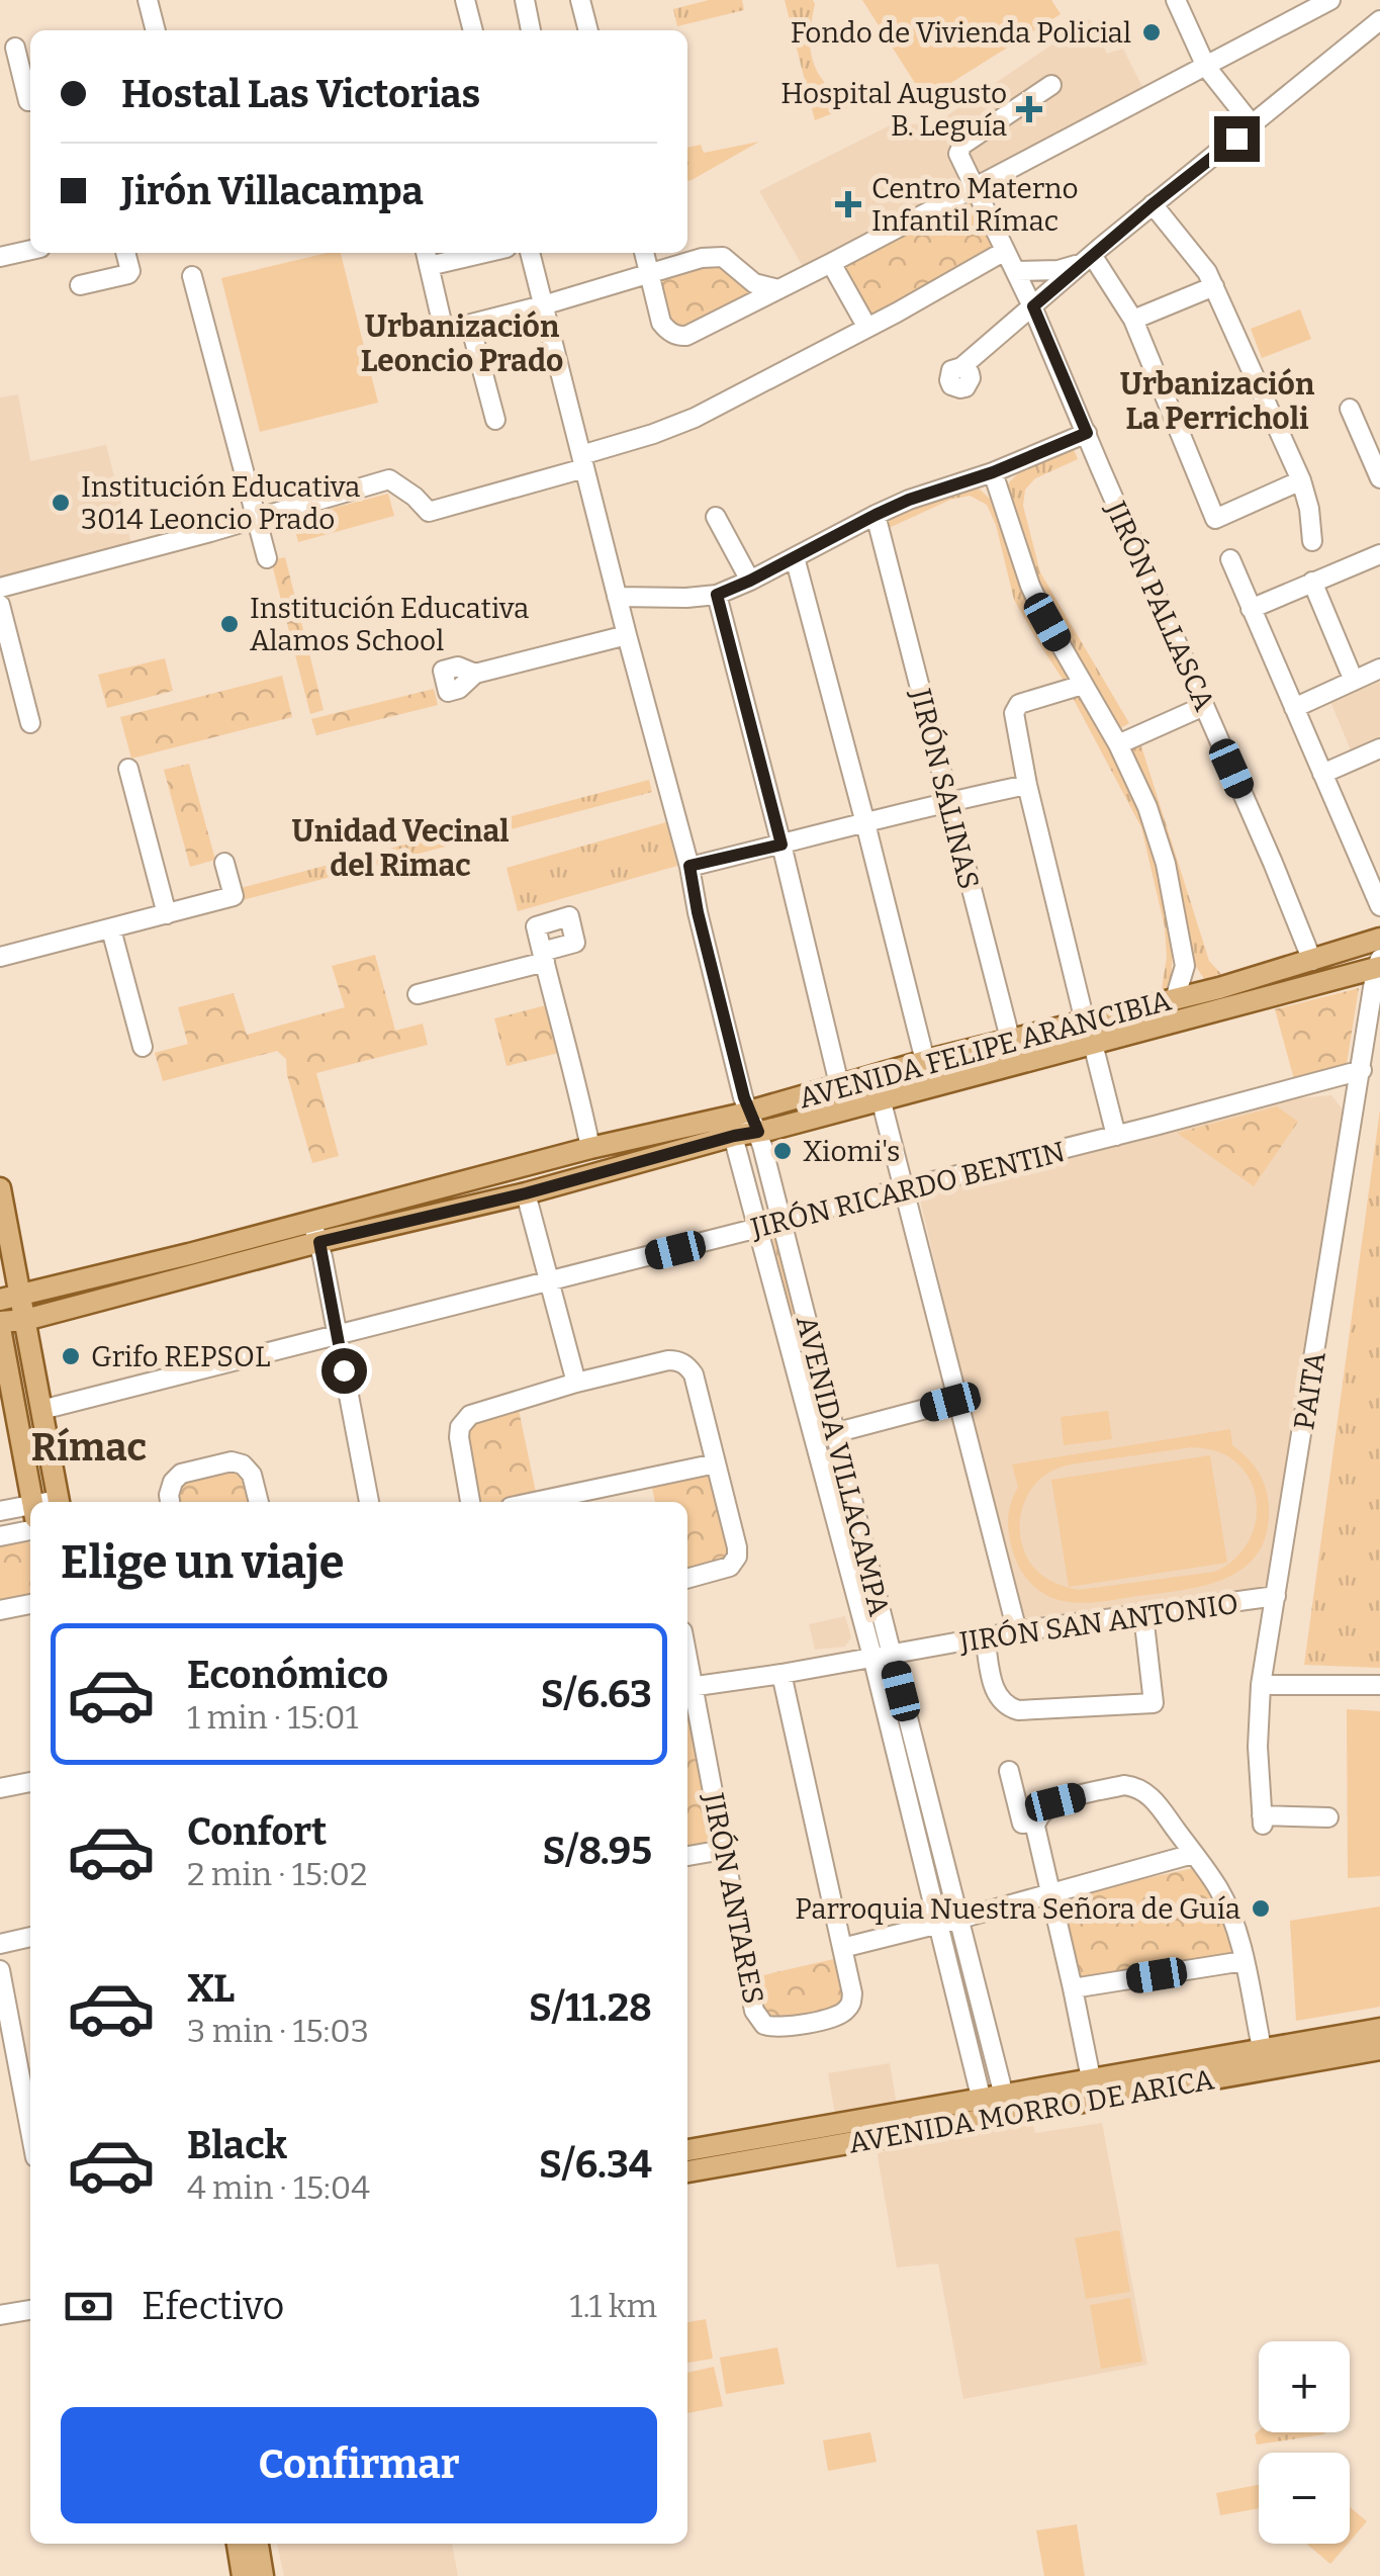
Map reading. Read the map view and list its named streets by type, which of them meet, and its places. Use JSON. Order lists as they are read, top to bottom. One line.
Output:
{"streets":{"main road":["AVENIDA FELIPE ARANCIBIA","AVENIDA MORRO DE ARICA"],"street":["JIRÓN PALLASCA","JIRÓN SALINAS","JIRÓN RICARDO BENTIN","PAITA","AVENIDA VILLACAMPA","JIRÓN SAN ANTONIO","JIRÓN ANTARES"]},"crossings":[["JIRÓN PALLASCA","AVENIDA FELIPE ARANCIBIA"],["JIRÓN SALINAS","AVENIDA FELIPE ARANCIBIA"],["AVENIDA FELIPE ARANCIBIA","PAITA"],["AVENIDA FELIPE ARANCIBIA","AVENIDA VILLACAMPA"],["JIRÓN RICARDO BENTIN","PAITA"],["JIRÓN RICARDO BENTIN","AVENIDA VILLACAMPA"],["PAITA","JIRÓN SAN ANTONIO"],["AVENIDA VILLACAMPA","JIRÓN SAN ANTONIO"],["AVENIDA VILLACAMPA","AVENIDA MORRO DE ARICA"],["JIRÓN SAN ANTONIO","JIRÓN ANTARES"]],"districts":["Urbanización Leoncio Prado","Urbanización La Perricholi","Unidad Vecinal del Rimac","Rímac"],"places":{"other":["Fondo de Vivienda Policial","Institución Educativa 3014 Leoncio Prado","Institución Educativa Alamos School","Xiomi's","Grifo REPSOL","Parroquia Nuestra Señora de Guía"],"health":["Hospital Augusto B. Leguía","Centro Materno Infantil Rímac"]},"page":{"banner":["Hostal Las Victorias","Jirón Villacampa"],"heading":"Elige un viaje","list":[{"name":"Económico","note":"1 min · 15:01","value":"S/6.63"},{"name":"Confort","note":"2 min · 15:02","value":"S/8.95"},{"name":"XL","note":"3 min · 15:03","value":"S/11.28"},{"name":"Black","note":"4 min · 15:04","value":"S/6.34"}],"pay":["Efectivo","1.1 km"],"map_buttons":["+","−"],"buttons":"Confirmar"}}
